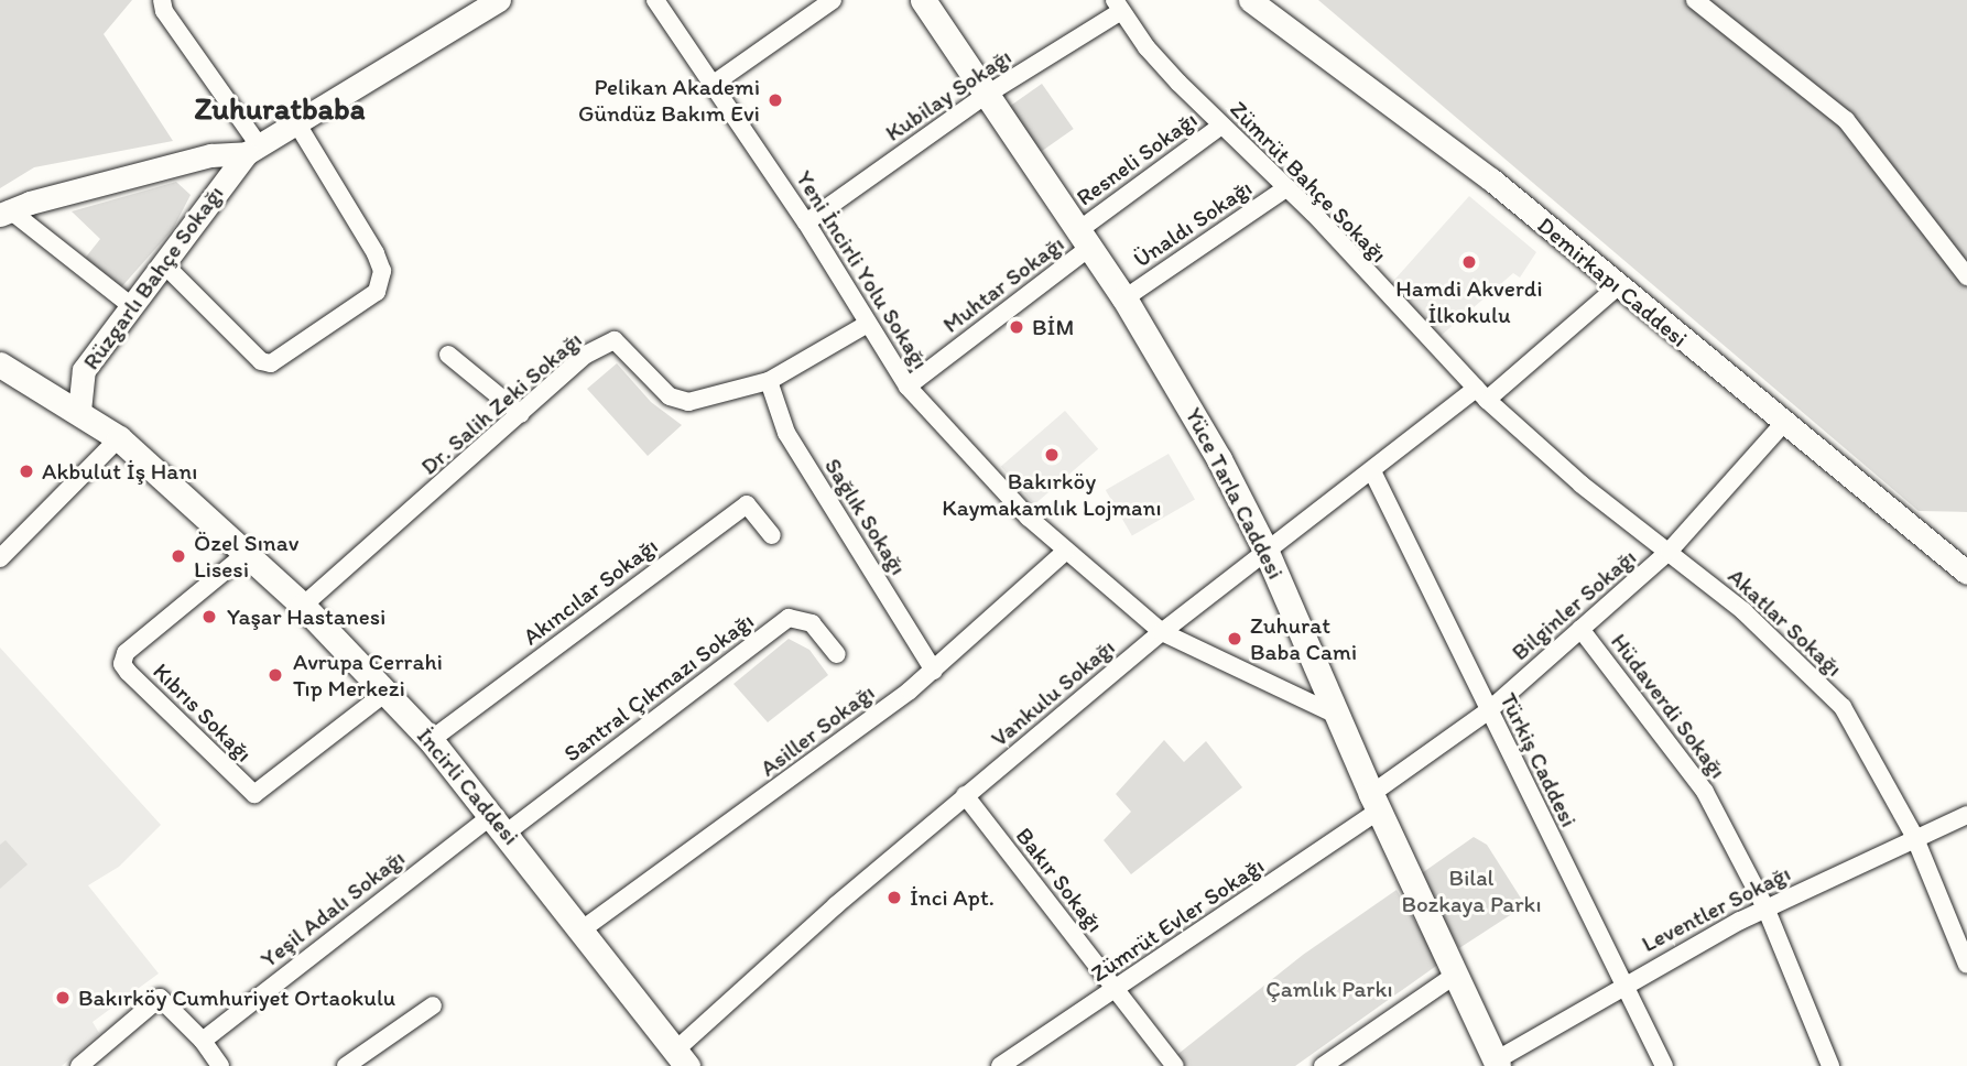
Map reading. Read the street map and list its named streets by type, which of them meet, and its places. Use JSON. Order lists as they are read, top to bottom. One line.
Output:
{"streets":{"main road":["Yüce Tarla Caddesi","İncirli Caddesi"],"street":["Kubilay Sokağı","Resneli Sokağı","Zümrüt Bahçe Sokağı","Ünaldı Sokağı","Yeni İncirli Yolu Sokağı","Rüzgarlı Bahçe Sokağı","Demirkapı Caddesi","Muhtar Sokağı","Dr. Salih Zeki Sokağı","Sağlık Sokağı","Akıncılar Sokağı","Bilginler Sokağı","Akatlar Sokağı","Santral Çıkmazı Sokağı","Vankulu Sokağı","Hüdaverdi Sokağı","Kıbrıs Sokağı","Asiller Sokağı","Türkiş Caddesi","Bakır Sokağı","Yeşil Adalı Sokağı","Leventler Sokağı","Zümrüt Evler Sokağı"]},"crossings":[["Kubilay Sokağı","Zümrüt Bahçe Sokağı"],["Kubilay Sokağı","Yeni İncirli Yolu Sokağı"],["Kubilay Sokağı","Yüce Tarla Caddesi"],["Resneli Sokağı","Zümrüt Bahçe Sokağı"],["Resneli Sokağı","Muhtar Sokağı"],["Resneli Sokağı","Yüce Tarla Caddesi"],["Zümrüt Bahçe Sokağı","Ünaldı Sokağı"],["Zümrüt Bahçe Sokağı","Akatlar Sokağı"],["Zümrüt Bahçe Sokağı","Vankulu Sokağı"],["Ünaldı Sokağı","Yüce Tarla Caddesi"],["Yeni İncirli Yolu Sokağı","Muhtar Sokağı"],["Yeni İncirli Yolu Sokağı","Dr. Salih Zeki Sokağı"],["Yeni İncirli Yolu Sokağı","Yüce Tarla Caddesi"],["Yeni İncirli Yolu Sokağı","Vankulu Sokağı"],["Yeni İncirli Yolu Sokağı","Asiller Sokağı"],["Rüzgarlı Bahçe Sokağı","İncirli Caddesi"],["Demirkapı Caddesi","Bilginler Sokağı"],["Demirkapı Caddesi","Vankulu Sokağı"],["Muhtar Sokağı","Yüce Tarla Caddesi"],["Dr. Salih Zeki Sokağı","Sağlık Sokağı"],["Dr. Salih Zeki Sokağı","İncirli Caddesi"],["Yüce Tarla Caddesi","Bilginler Sokağı"],["Yüce Tarla Caddesi","Vankulu Sokağı"],["Yüce Tarla Caddesi","Leventler Sokağı"],["Yüce Tarla Caddesi","Zümrüt Evler Sokağı"],["Sağlık Sokağı","Asiller Sokağı"],["Akıncılar Sokağı","İncirli Caddesi"],["Bilginler Sokağı","Akatlar Sokağı"],["Bilginler Sokağı","Hüdaverdi Sokağı"],["Bilginler Sokağı","Türkiş Caddesi"],["Bilginler Sokağı","Zümrüt Evler Sokağı"],["Akatlar Sokağı","Vankulu Sokağı"],["Akatlar Sokağı","Leventler Sokağı"],["Santral Çıkmazı Sokağı","İncirli Caddesi"],["Santral Çıkmazı Sokağı","Yeşil Adalı Sokağı"],["Vankulu Sokağı","Türkiş Caddesi"],["Vankulu Sokağı","İncirli Caddesi"],["Vankulu Sokağı","Bakır Sokağı"],["Hüdaverdi Sokağı","Leventler Sokağı"],["Kıbrıs Sokağı","İncirli Caddesi"],["Asiller Sokağı","İncirli Caddesi"],["Türkiş Caddesi","Leventler Sokağı"],["İncirli Caddesi","Yeşil Adalı Sokağı"],["Bakır Sokağı","Zümrüt Evler Sokağı"]],"districts":["Zuhuratbaba"],"parks":["Bilal Bozkaya Parkı","Çamlık Parkı"],"places":["Pelikan Akademi Gündüz Bakım Evi","Hamdi Akverdi İlkokulu","BİM","Bakırköy Kaymakamlık Lojmanı","Akbulut İş Hanı","Özel Sınav Lisesi","Yaşar Hastanesi","Zuhurat Baba Cami","Avrupa Cerrahi Tıp Merkezi","İnci Apt.","Bakırköy Cumhuriyet Ortaokulu"]}
